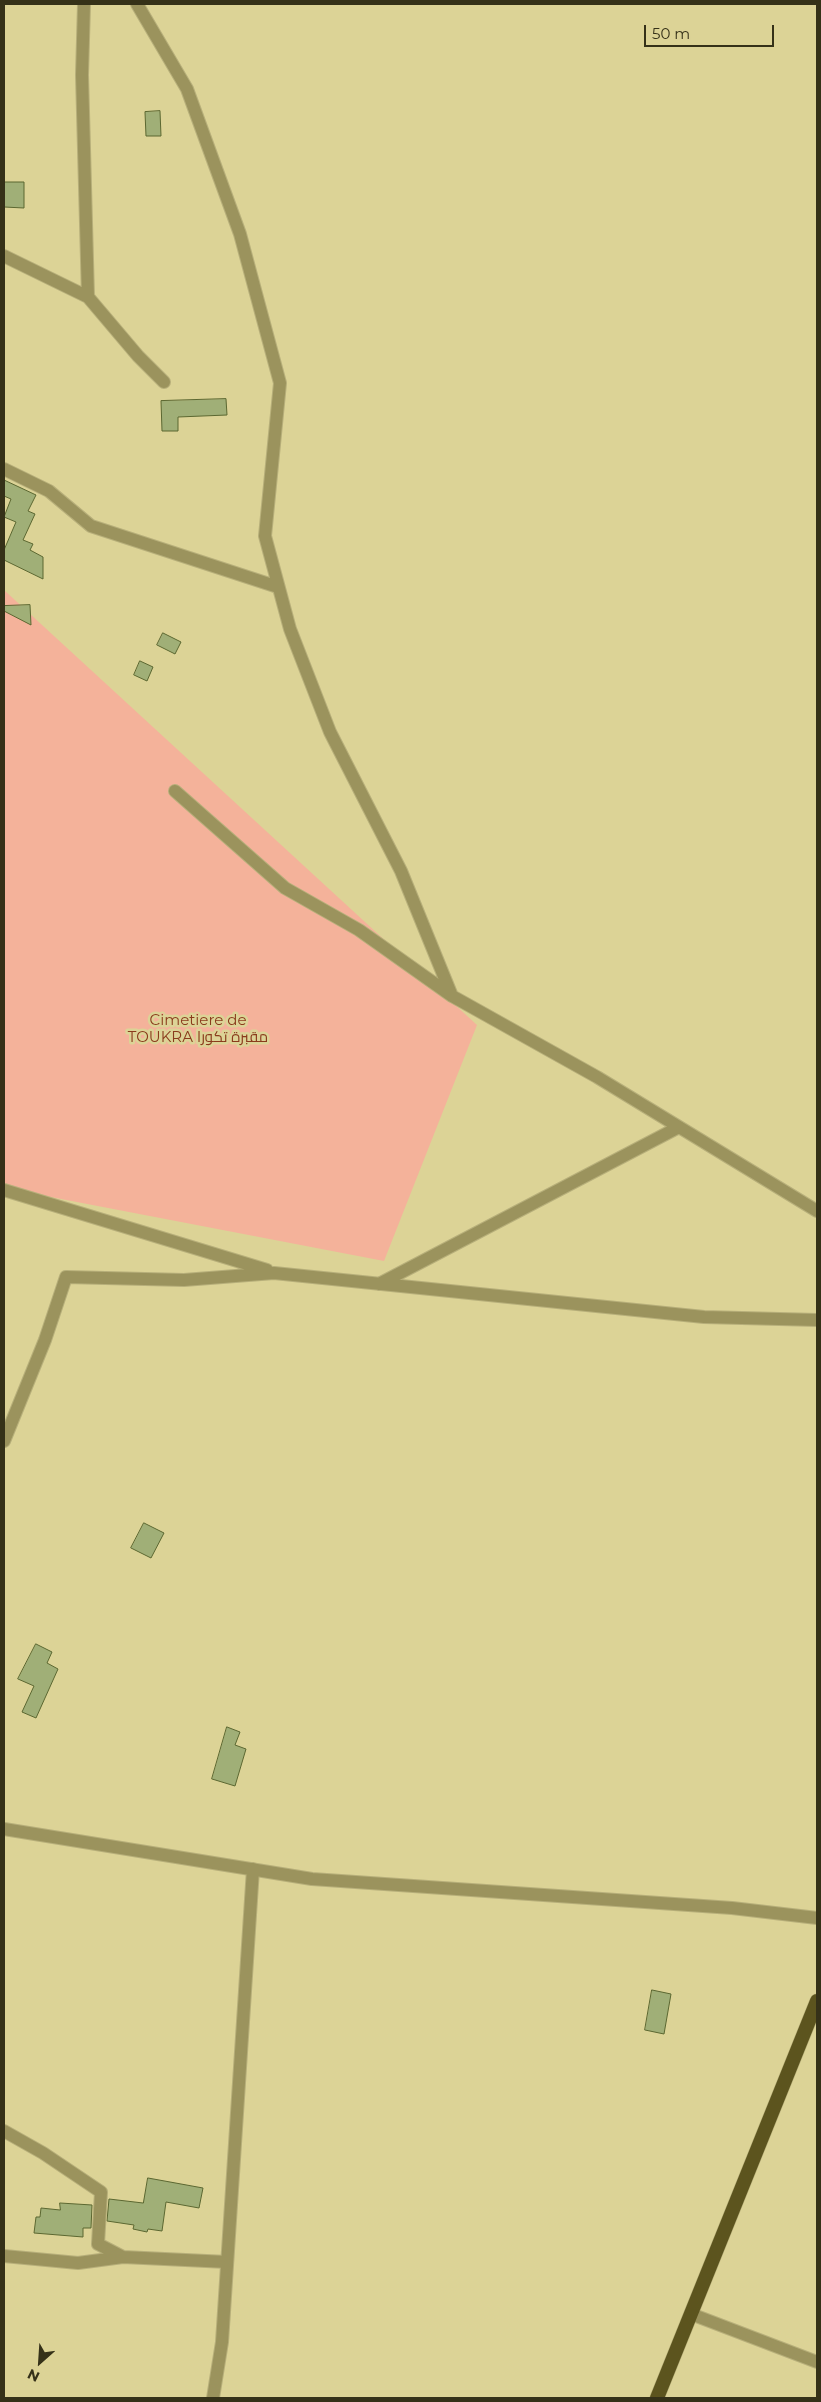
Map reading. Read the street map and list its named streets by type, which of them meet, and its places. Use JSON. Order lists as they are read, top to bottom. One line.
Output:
{"parks":["Cimetiere de TOUKRA مقبرة تكورا"],"scale_bar":"50 m","north":"bottom left"}
